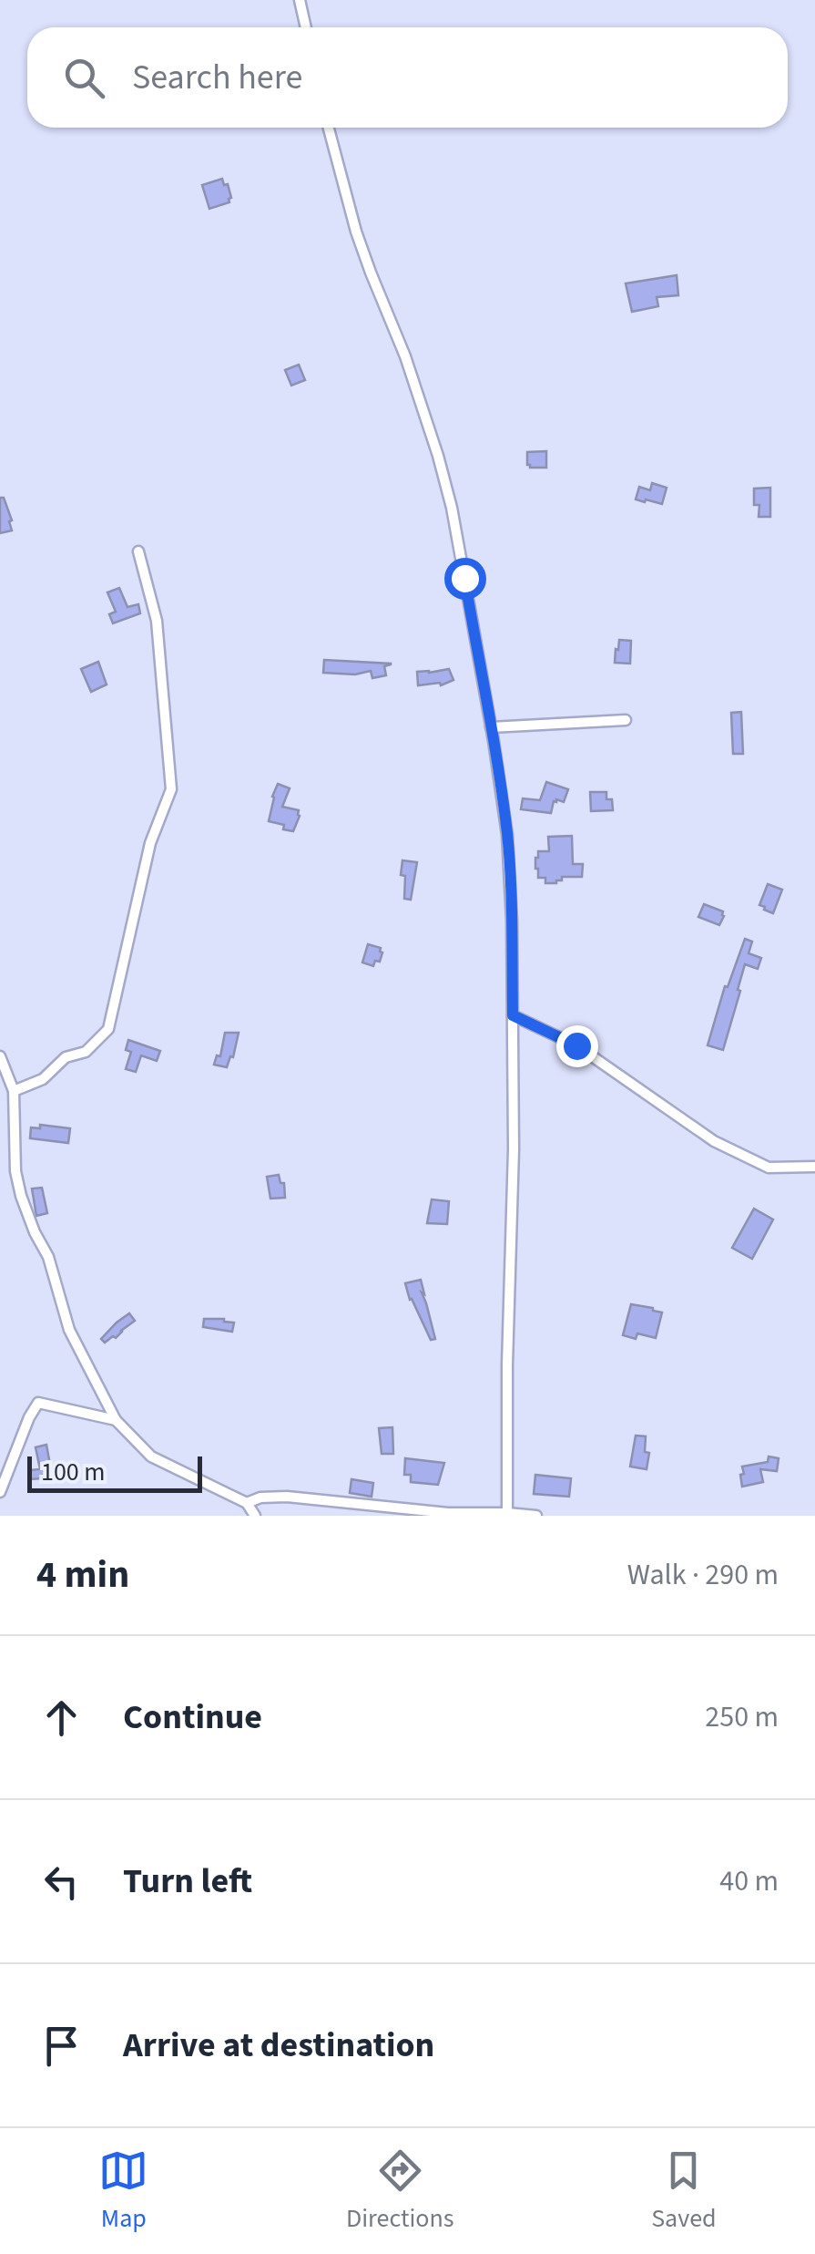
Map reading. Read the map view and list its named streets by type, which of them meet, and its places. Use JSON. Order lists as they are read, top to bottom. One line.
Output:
{"scale_bar":"100 m","page":{"search":"Search here","scale":"100 m","heading":["4 min","Walk · 290 m"],"list":[["Continue","250 m"],["Turn left","40 m"],"Arrive at destination"],"nav":["Map","Directions","Saved"]}}
